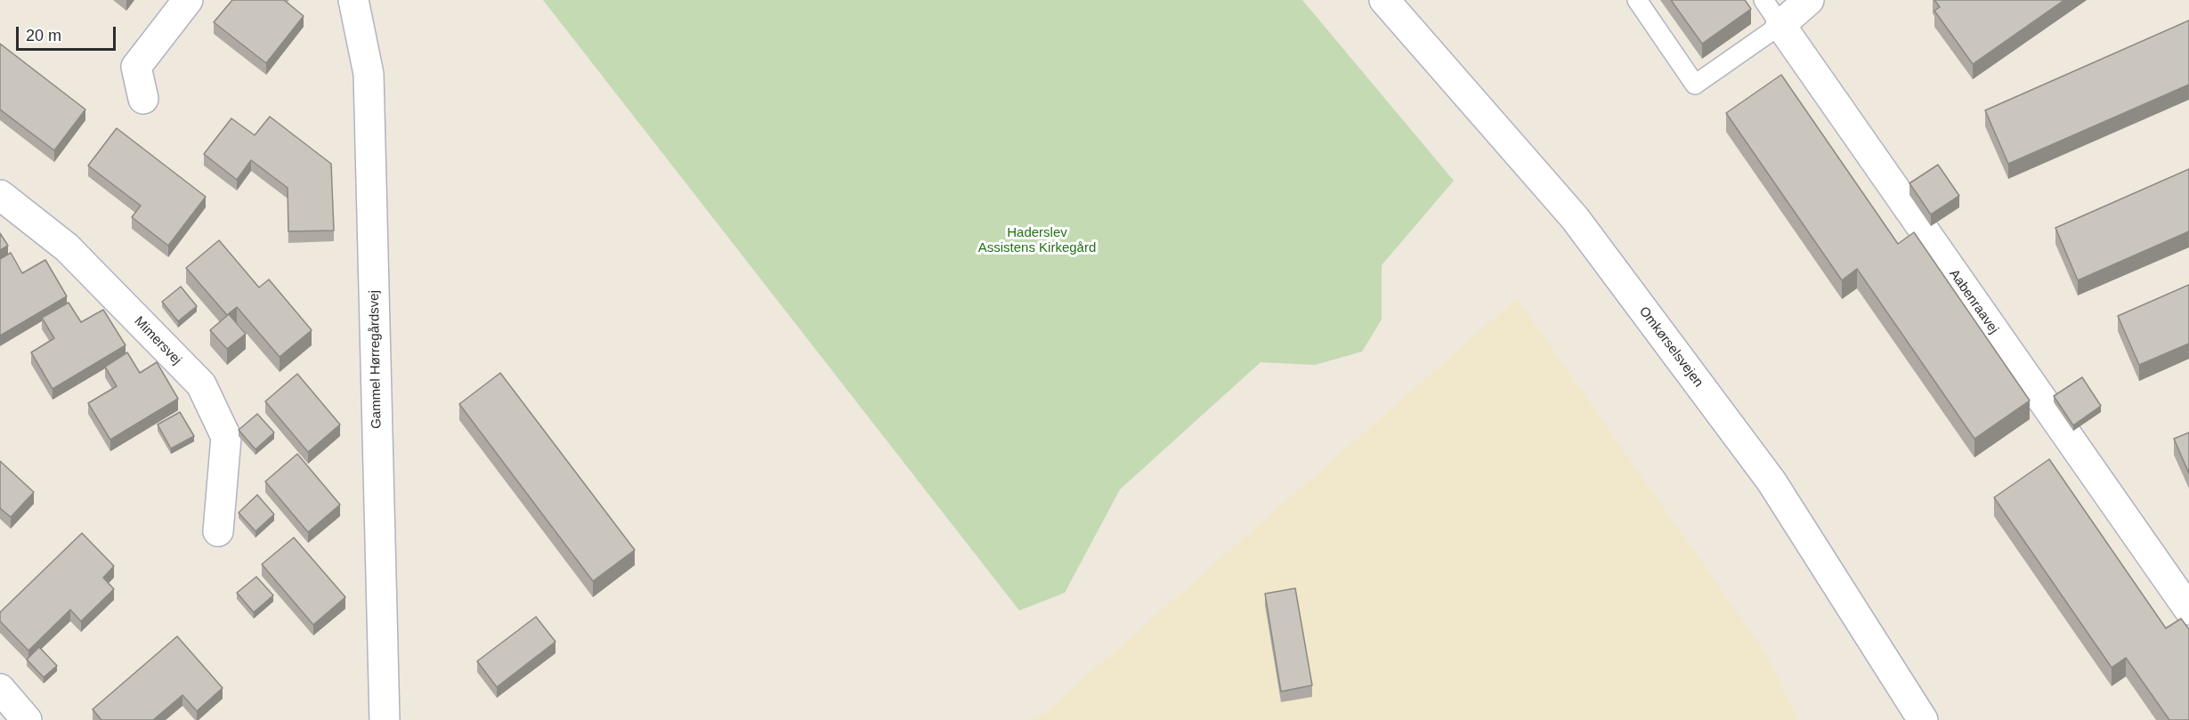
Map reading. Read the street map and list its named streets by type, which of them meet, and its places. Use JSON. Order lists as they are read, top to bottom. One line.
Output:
{"streets":{"street":["Aabenraavej","Mimersvej","Omkørselsvejen","Gammel Hørregårdsvej"]},"parks":["Haderslev Assistens Kirkegård"],"scale_bar":"20 m"}
